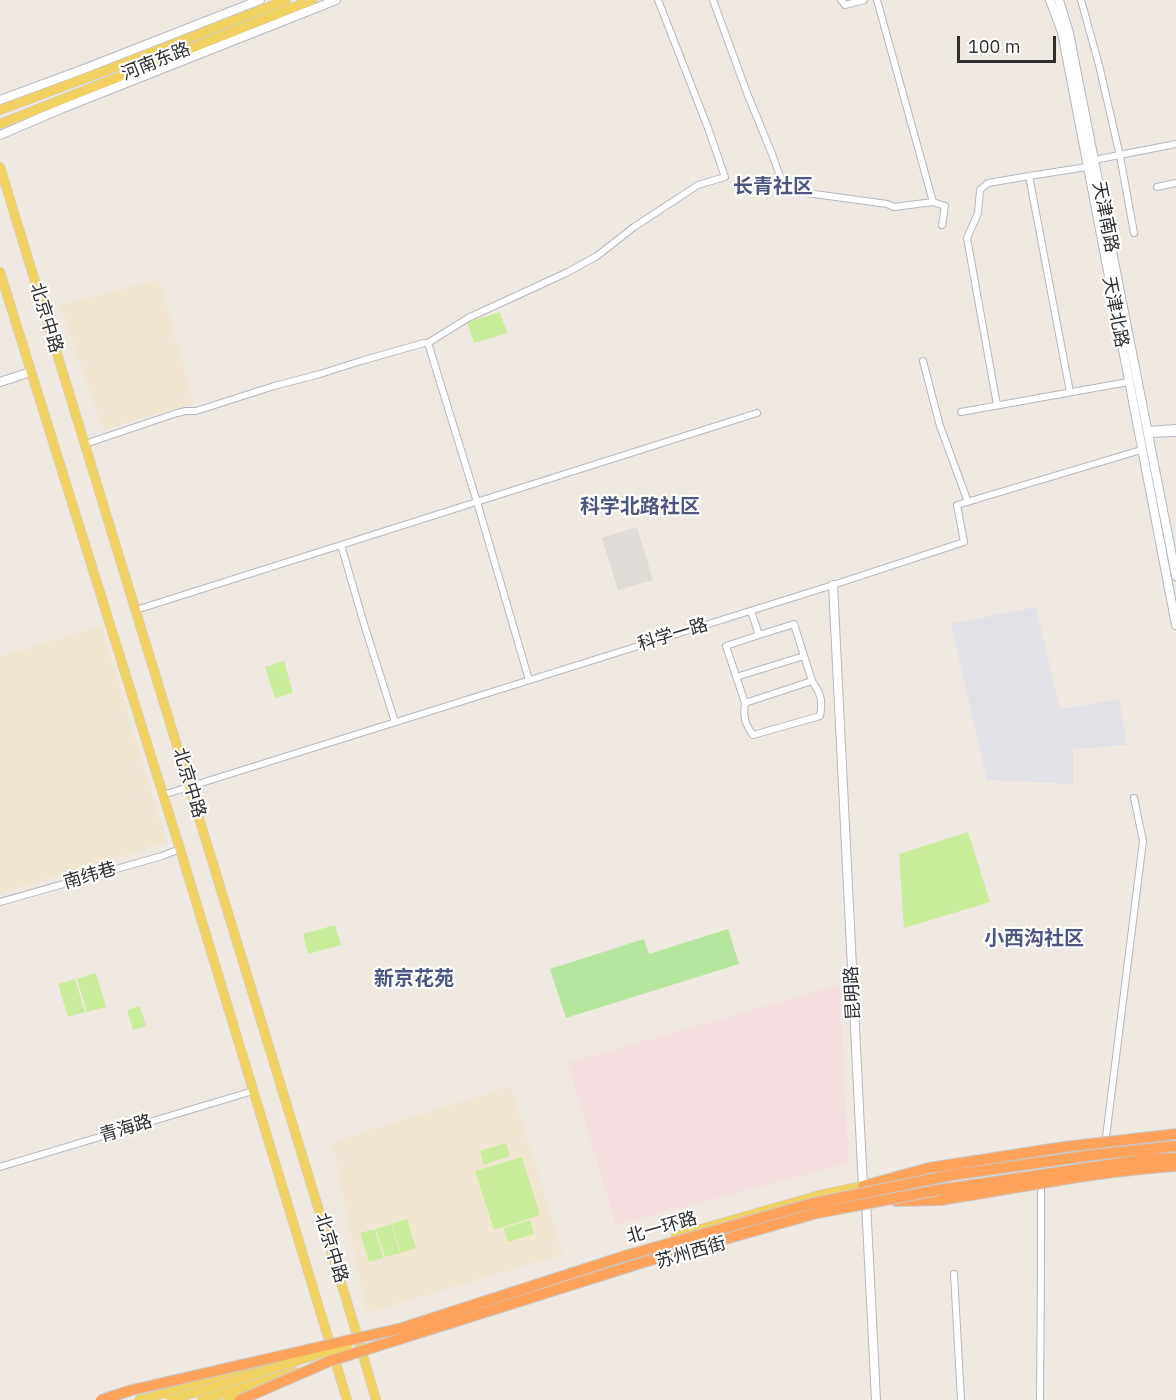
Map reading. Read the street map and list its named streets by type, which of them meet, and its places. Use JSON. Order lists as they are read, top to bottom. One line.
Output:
{"streets":{"highway":["北一环路"],"main road":["河南东路","北京中路","苏州西街"],"street":["天津南路","天津北路","科学一路","南纬巷","昆明路","青海路"]},"crossings":[["天津南路","天津北路"],["北京中路","科学一路"],["北京中路","南纬巷"],["北京中路","青海路"],["北京中路","北一环路"],["北京中路","苏州西街"],["科学一路","昆明路"],["昆明路","苏州西街"],["北一环路","苏州西街"]],"districts":["长青社区","科学北路社区","小西沟社区","新京花苑"],"scale_bar":"100 m"}
